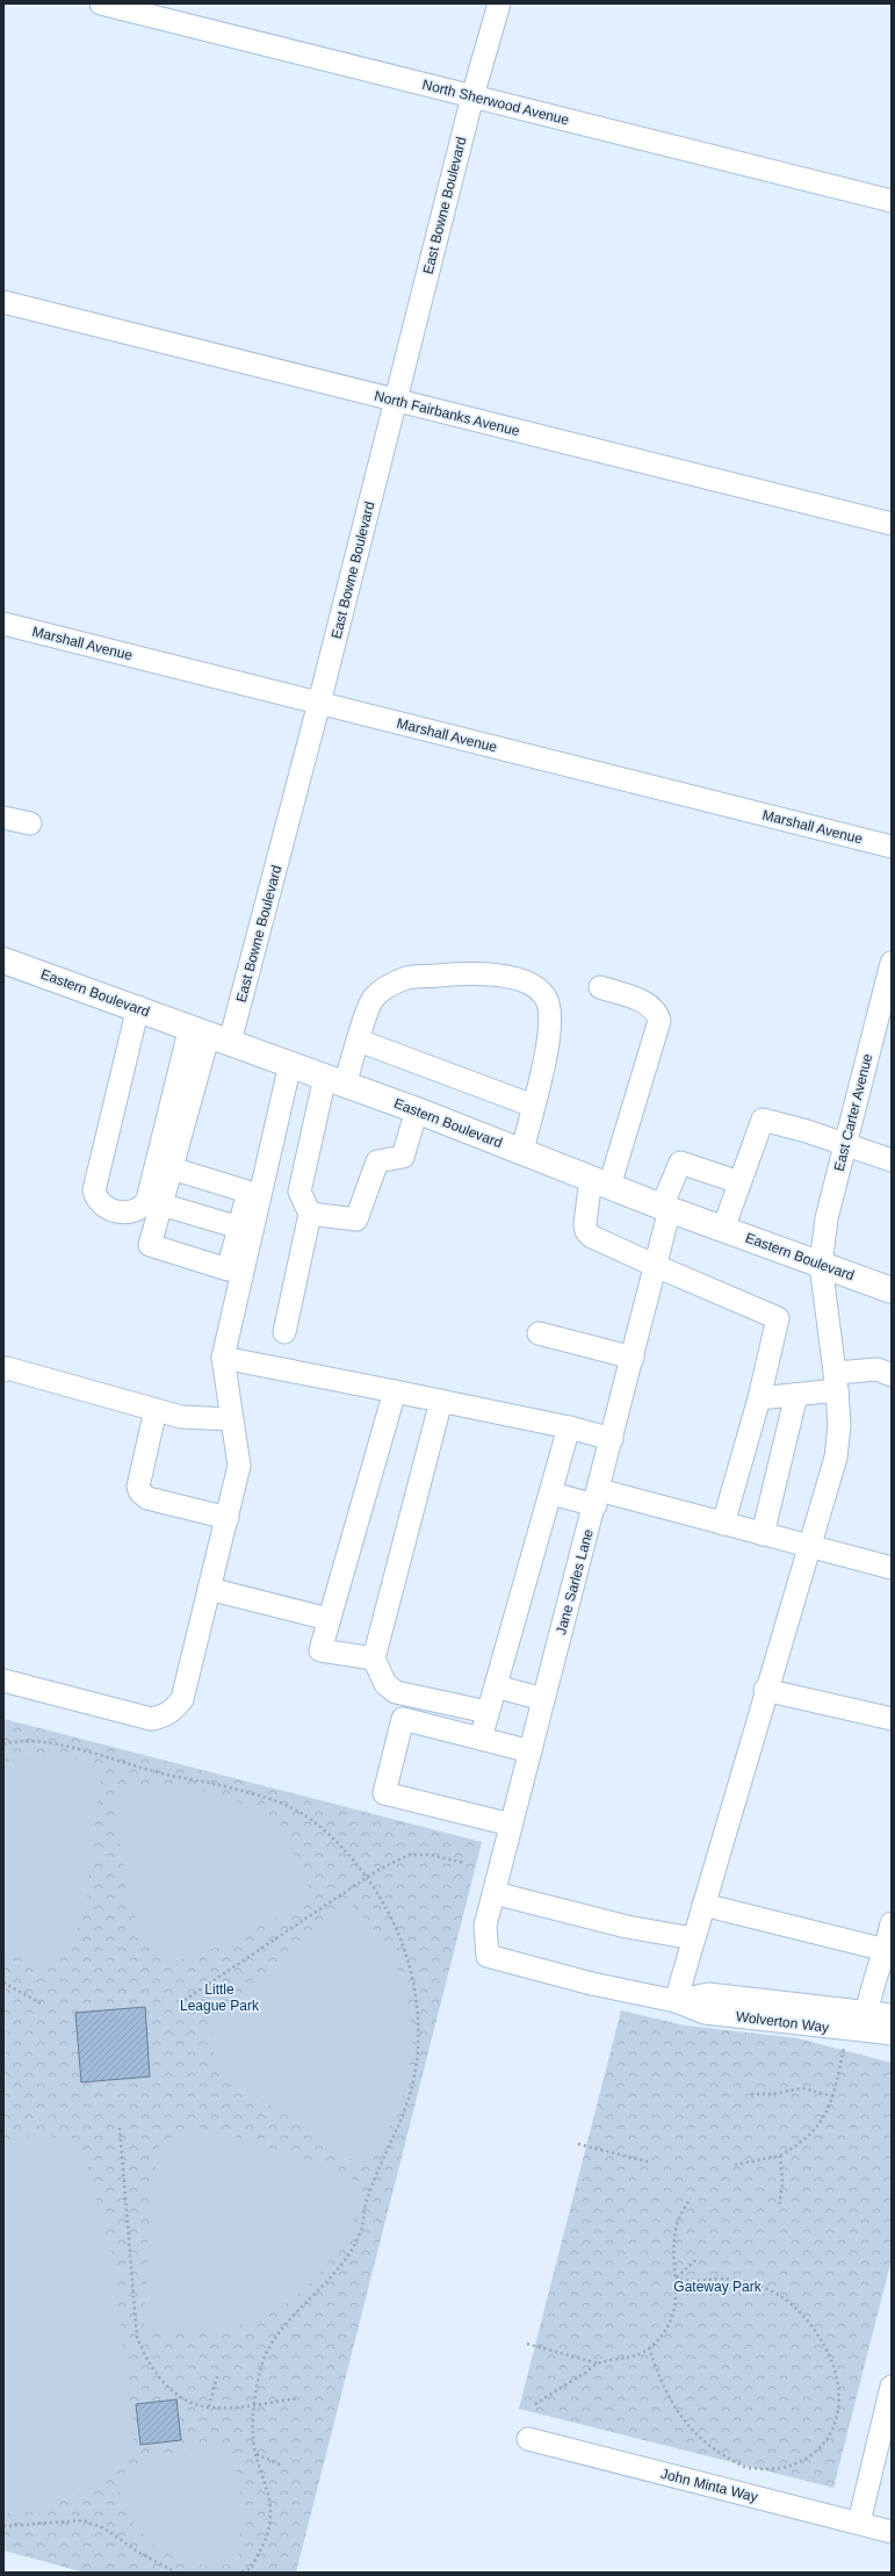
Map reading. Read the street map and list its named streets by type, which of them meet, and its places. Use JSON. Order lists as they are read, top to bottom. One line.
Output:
{"streets":{"main road":["Eastern Boulevard"],"street":["North Sherwood Avenue","East Bowne Boulevard","North Fairbanks Avenue","Marshall Avenue","East Carter Avenue","Jane Sarles Lane","Wolverton Way","John Minta Way"]},"crossings":[["North Sherwood Avenue","East Bowne Boulevard"],["East Bowne Boulevard","North Fairbanks Avenue"],["East Bowne Boulevard","Marshall Avenue"],["East Bowne Boulevard","Eastern Boulevard"],["Eastern Boulevard","East Carter Avenue"],["Eastern Boulevard","Jane Sarles Lane"],["East Carter Avenue","Wolverton Way"],["Jane Sarles Lane","Wolverton Way"]],"parks":["Little League Park","Gateway Park"]}
